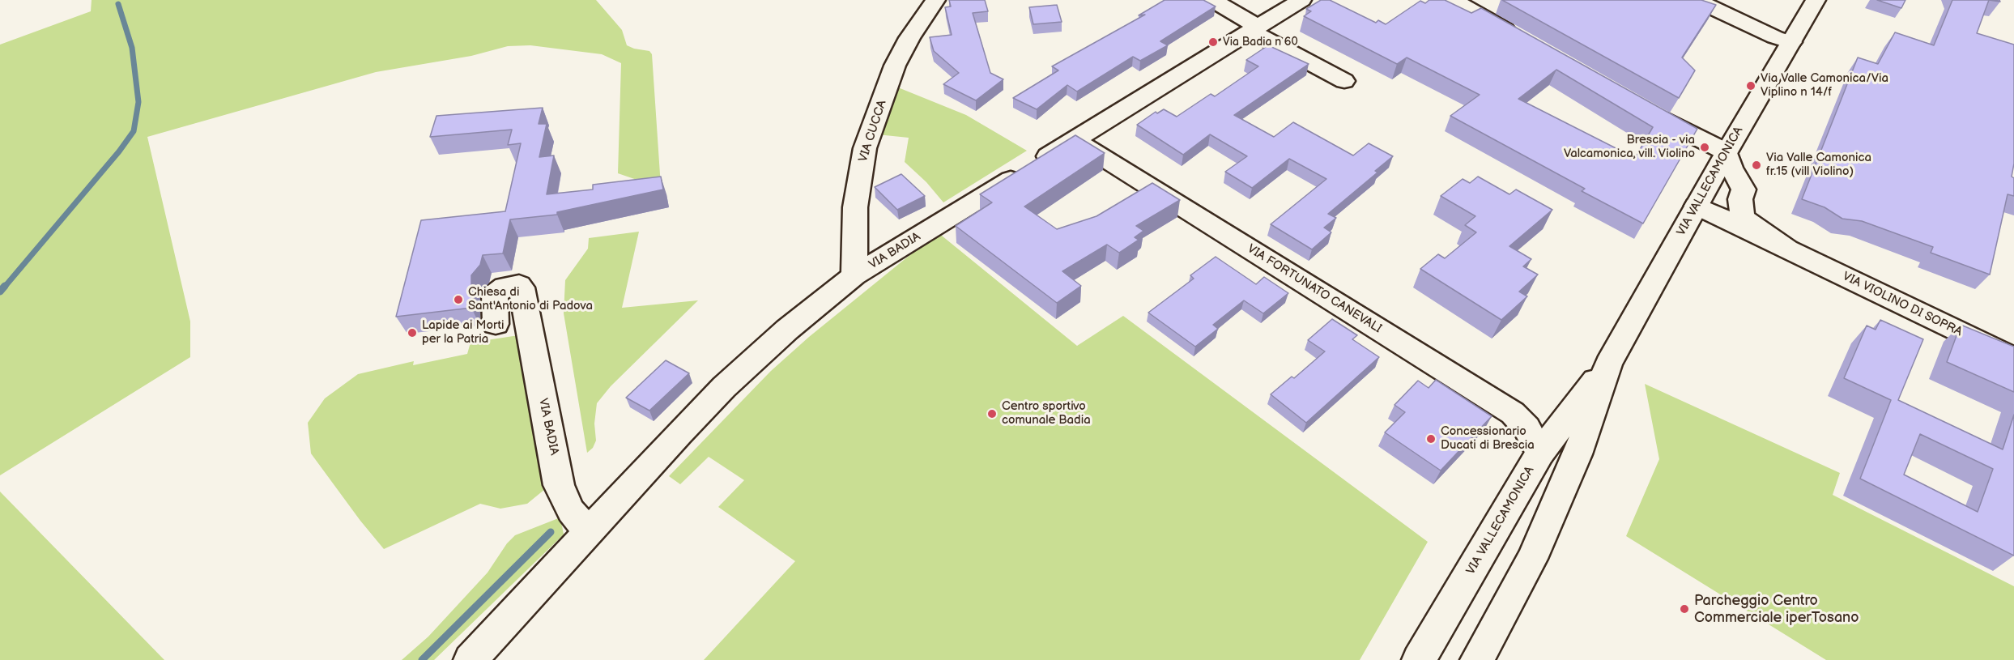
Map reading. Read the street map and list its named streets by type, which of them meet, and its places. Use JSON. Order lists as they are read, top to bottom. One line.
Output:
{"streets":{"street":["VIA CUCCA","VIA VALLECAMONICA","VIA BADIA","VIA FORTUNATO CANEVALI","VIA VIOLINO DI SOPRA"]},"crossings":[["VIA CUCCA","VIA BADIA"],["VIA VALLECAMONICA","VIA FORTUNATO CANEVALI"],["VIA VALLECAMONICA","VIA VIOLINO DI SOPRA"],["VIA BADIA","VIA FORTUNATO CANEVALI"]],"places":["Via Badia n 60","Via Valle Camonica/Via Viplino n 14/f","Brescia - via Valcamonica, vill. Violino","Via Valle Camonica fr.15 (vill Violino)","Chiesa di Sant'Antonio di Padova","Lapide ai Morti per la Patria","Centro sportivo comunale Badia","Concessionario Ducati di Brescia","Parcheggio Centro Commerciale iperTosano"]}
